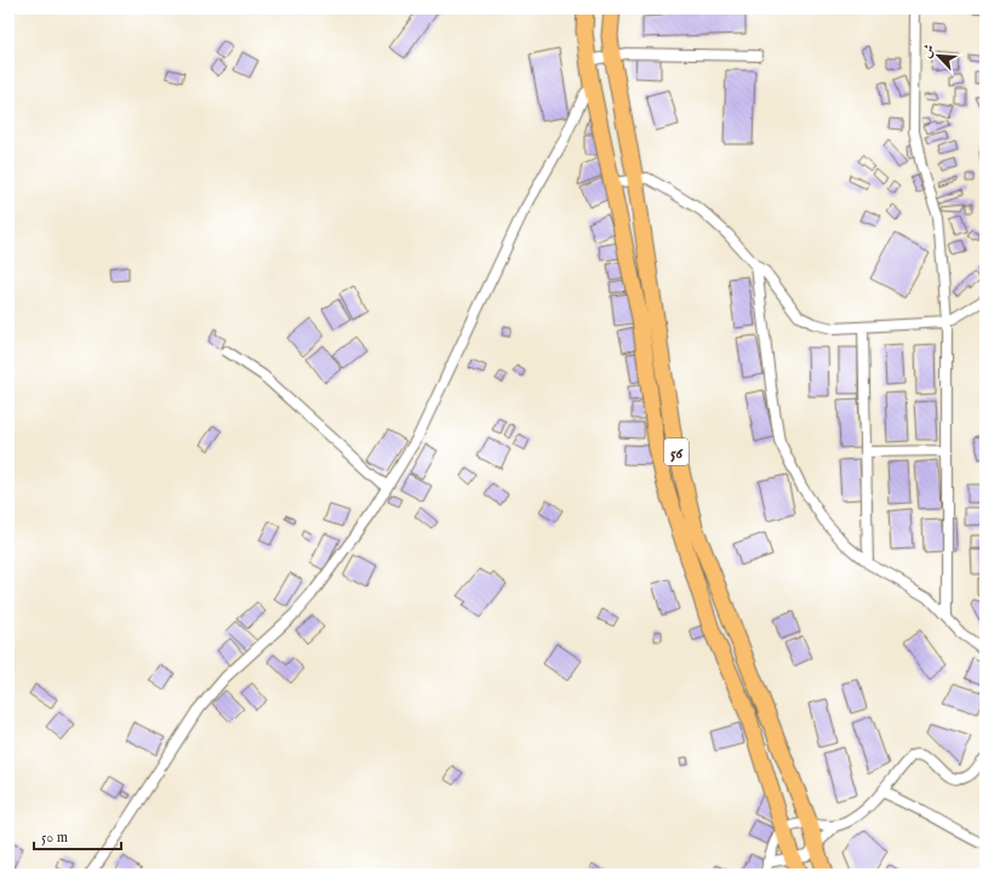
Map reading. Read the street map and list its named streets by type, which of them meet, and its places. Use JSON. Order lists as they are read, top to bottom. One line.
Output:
{"streets":{"main road":["56"]},"scale_bar":"50 m","north":"top left"}
